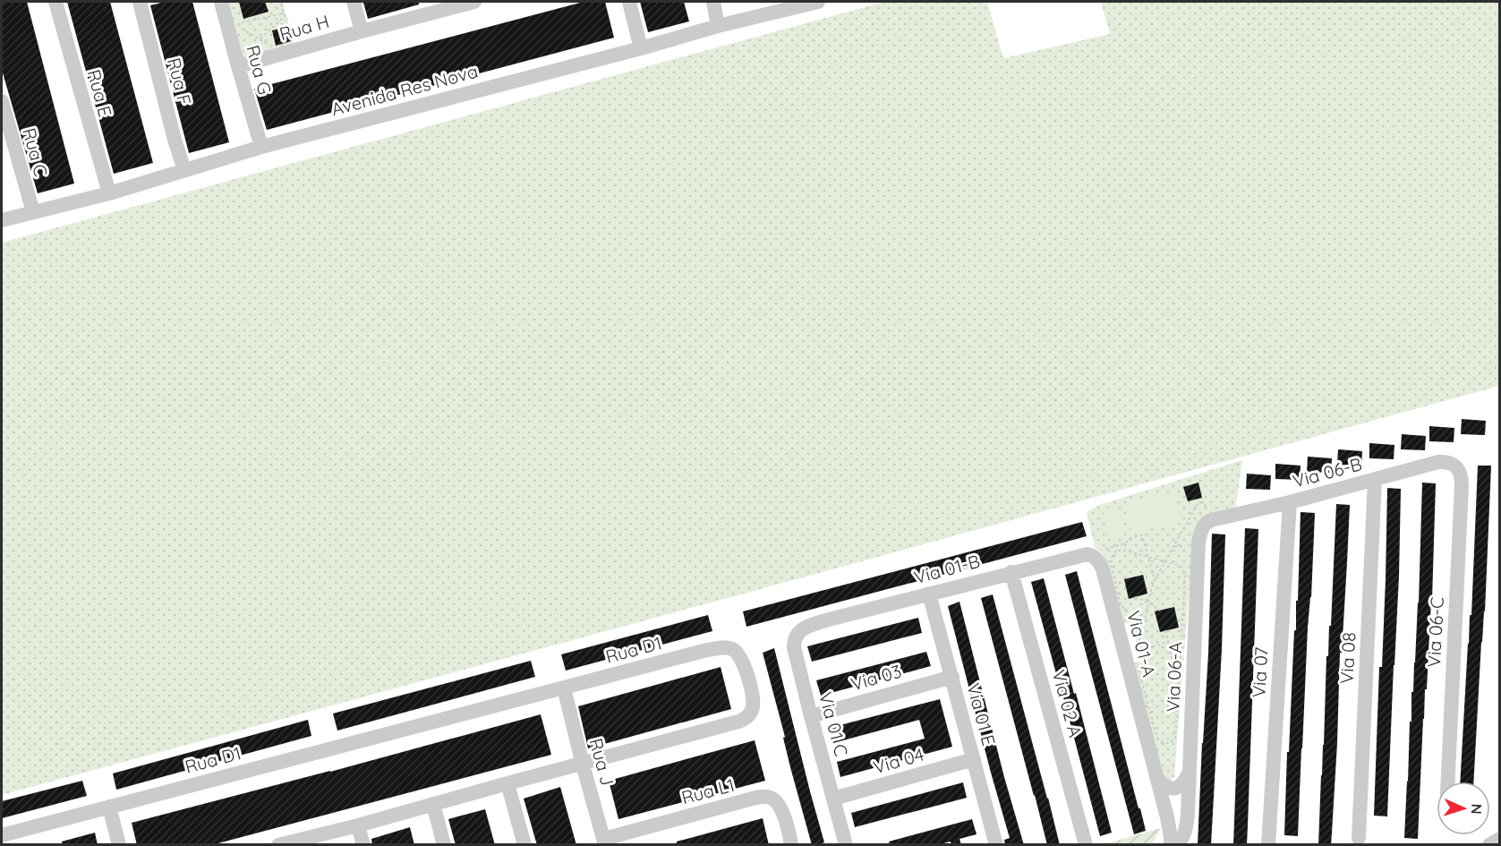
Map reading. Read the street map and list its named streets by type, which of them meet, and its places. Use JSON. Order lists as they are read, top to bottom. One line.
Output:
{"streets":{"street":["Rua H","Rua G","Rua F","Avenida Res Nova","Rua E","Rua C","Via 06-B","Via 01-B","Via 06-C","Via 01-A","Rua D1","Via 08","Via 07","Via 06-A","Via 03","Via 02 A","Via 01 E","Via 01 C","Via 04","Rua J","Rua L1"]},"crossings":[["Rua H","Rua G"],["Rua G","Avenida Res Nova"],["Rua F","Avenida Res Nova"],["Avenida Res Nova","Rua E"],["Avenida Res Nova","Rua C"],["Via 06-B","Via 06-C"],["Via 06-B","Via 08"],["Via 06-B","Via 07"],["Via 06-B","Via 06-A"],["Via 01-B","Via 01-A"],["Via 01-B","Via 02 A"],["Via 01-B","Via 01 E"],["Via 01-B","Via 01 C"],["Rua D1","Rua J"],["Via 03","Via 01 E"],["Via 03","Via 01 C"],["Via 01 E","Via 04"],["Via 01 C","Via 04"],["Rua J","Rua L1"]],"north":"right"}
